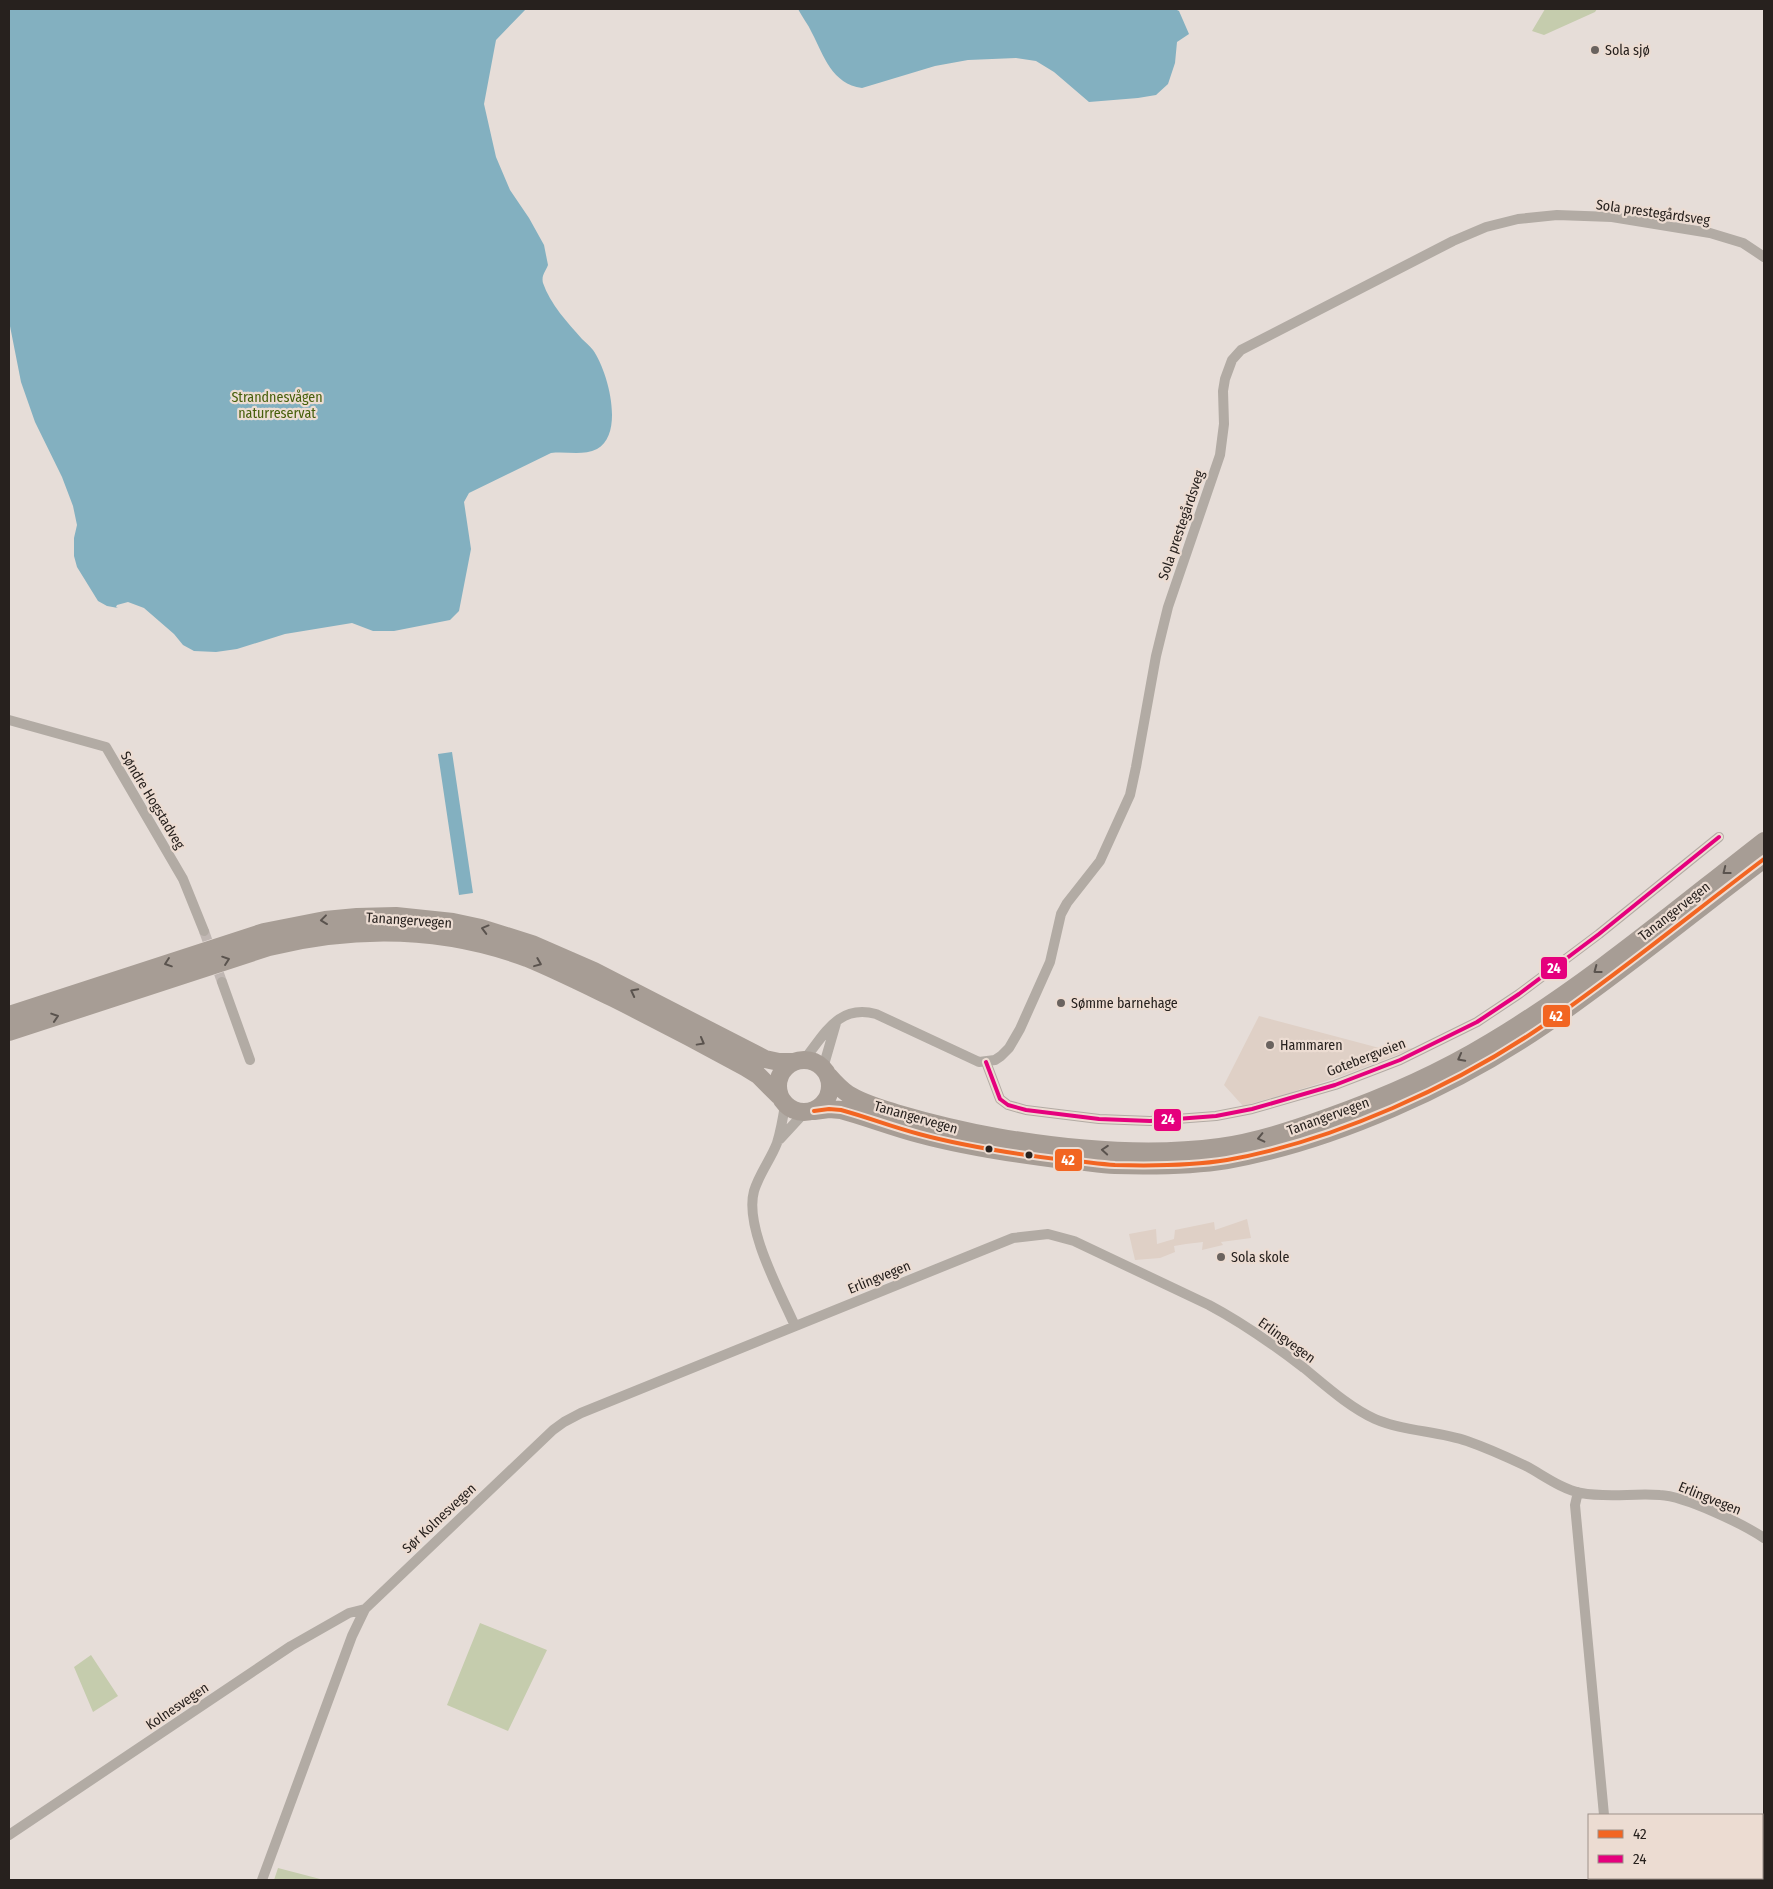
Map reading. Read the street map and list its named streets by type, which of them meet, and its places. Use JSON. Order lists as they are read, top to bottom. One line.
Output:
{"streets":{"highway":["Tanangervegen"],"street":["Sola prestegårdsveg","Søndre Hogstadveg","Gotebergveien","Erlingvegen","Sør Kolnesvegen","Kolnesvegen"]},"crossings":[["Sola prestegårdsveg","Gotebergveien"],["Erlingvegen","Sør Kolnesvegen"],["Sør Kolnesvegen","Kolnesvegen"]],"parks":["Strandnesvågen naturreservat"],"places":["Sola sjø","Sømme barnehage","Hammaren","Sola skole"],"lines":["transit line 24","transit line 42"],"legend":["42","24"]}
